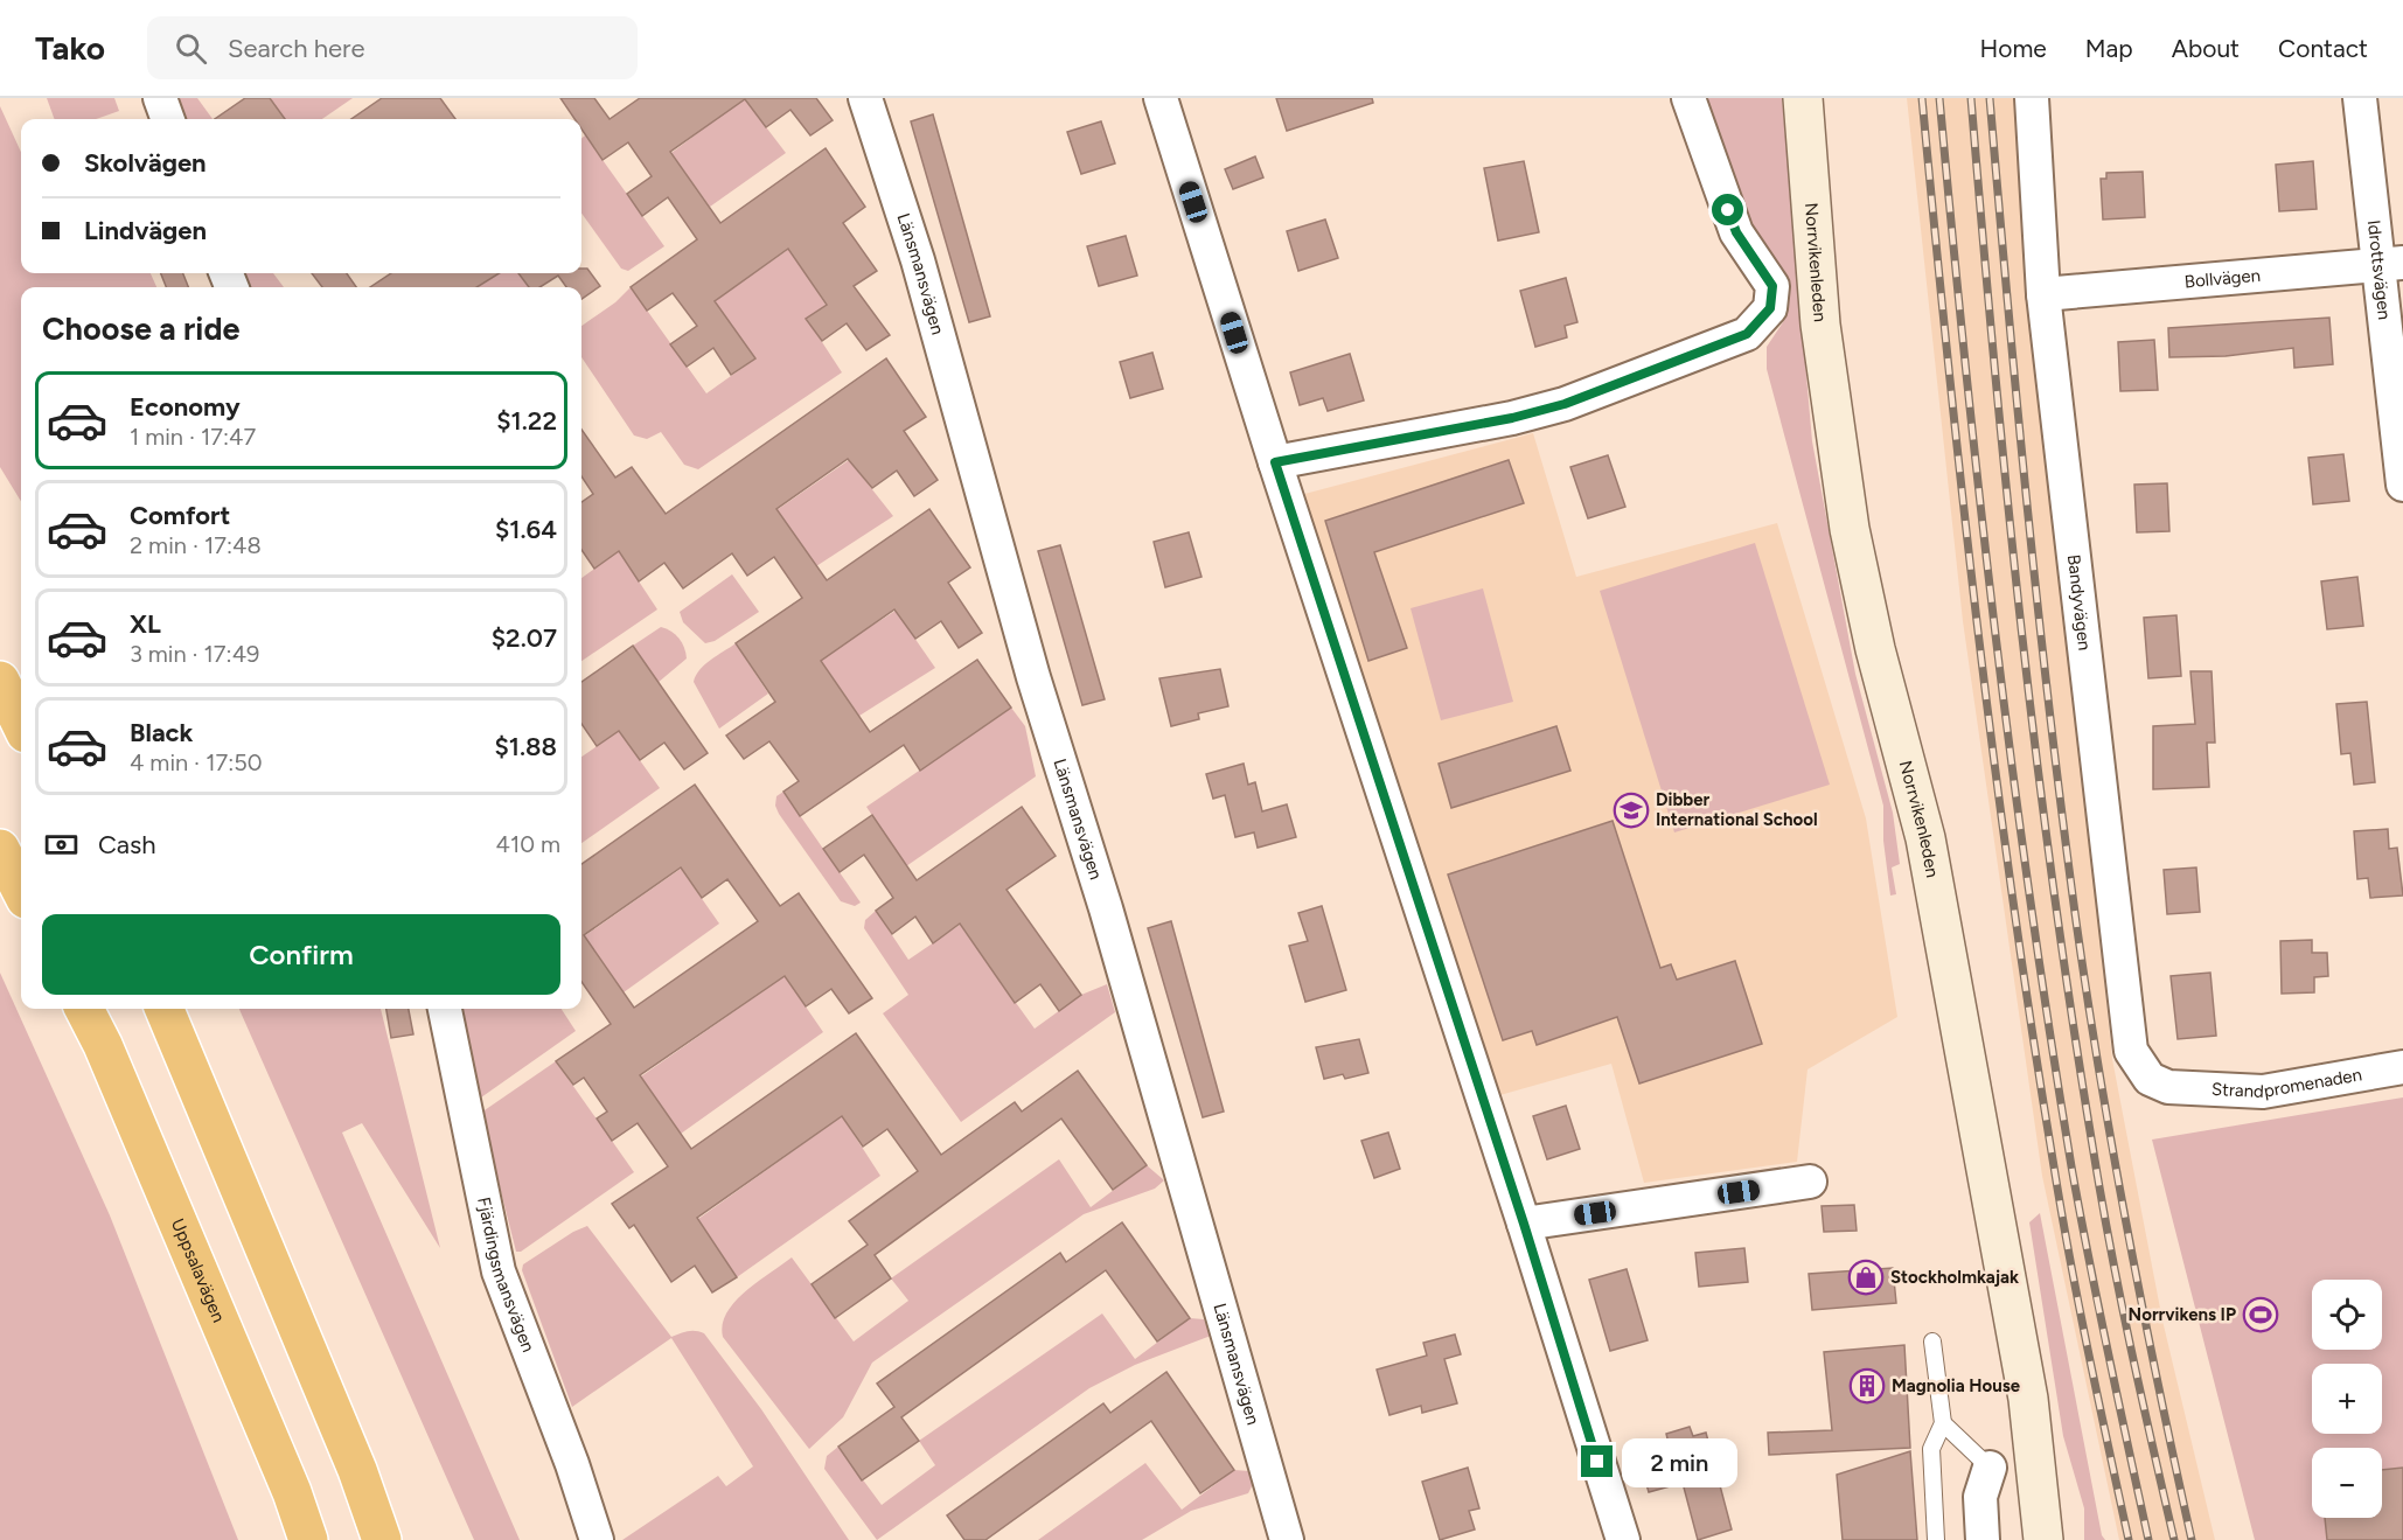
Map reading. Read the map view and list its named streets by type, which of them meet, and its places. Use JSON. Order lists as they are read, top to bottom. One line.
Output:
{"streets":{"highway":["Uppsalavägen"],"main road":["Norrvikenleden"],"street":["Idrottsvägen","Länsmansvägen","Bollvägen","Bandyvägen","Strandpromenaden","Fjärdingsmansvägen"]},"crossings":[["Idrottsvägen","Bollvägen"],["Bollvägen","Bandyvägen"],["Bandyvägen","Strandpromenaden"]],"places":{"school or university":["Dibber International School"],"shop":["Stockholmkajak"],"sports":["Norrvikens IP"],"building":["Magnolia House"]},"page":{"header":"Tako","search":"Search here","nav":["Home","Map","About","Contact"],"banner":["Skolvägen","Lindvägen"],"heading":"Choose a ride","list":[{"name":"Economy","note":"1 min · 17:47","value":"$1.22"},{"name":"Comfort","note":"2 min · 17:48","value":"$1.64"},{"name":"XL","note":"3 min · 17:49","value":"$2.07"},{"name":"Black","note":"4 min · 17:50","value":"$1.88"}],"pay":["Cash","410 m"],"buttons":"Confirm","map_buttons":["+","−"],"bubble":"2 min"}}
